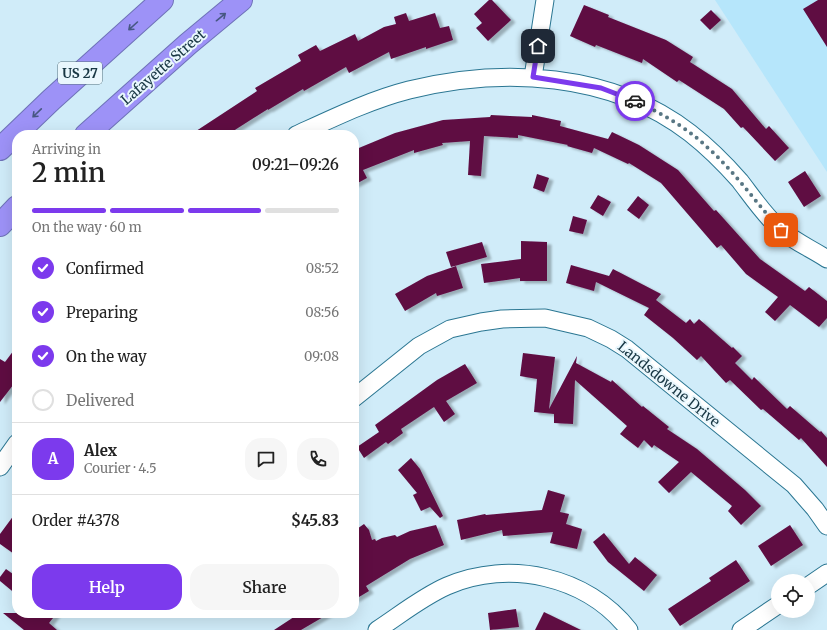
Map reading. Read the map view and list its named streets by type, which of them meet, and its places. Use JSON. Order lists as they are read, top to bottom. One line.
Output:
{"streets":{"highway":["Lafayette Street","US 27"],"street":["Landsdowne Drive"]},"page":{"heading":["2 min","Arriving in","09:21–09:26"],"panel":["Alex","Courier · 4.5","Order #4378","$45.83"],"bar":"On the way · 60 m","list":[["Confirmed","08:52"],["Preparing","08:56"],["On the way","09:08"],"Delivered"],"round":"A","buttons":["Help","Share"]}}
